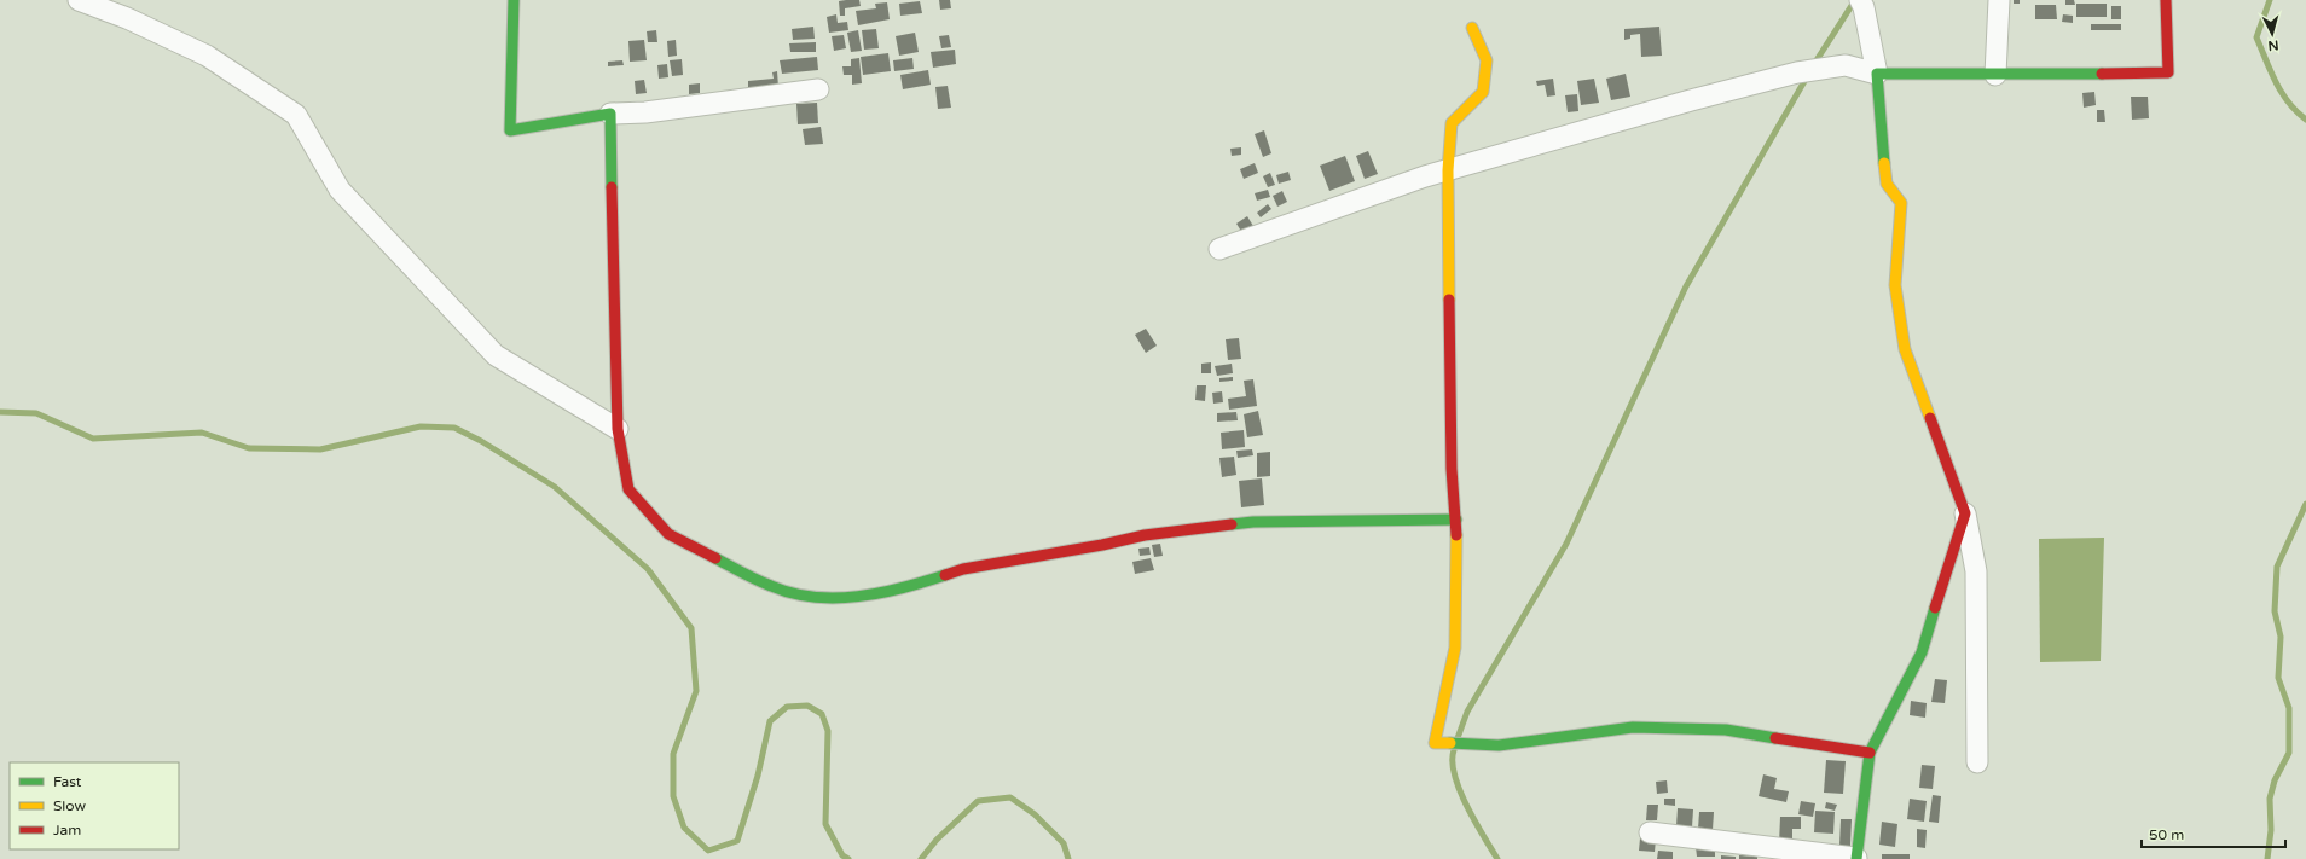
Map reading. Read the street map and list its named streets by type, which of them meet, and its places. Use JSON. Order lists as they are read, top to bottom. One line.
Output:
{"legend":["Fast","Slow","Jam"],"scale_bar":"50 m","north":"bottom"}
